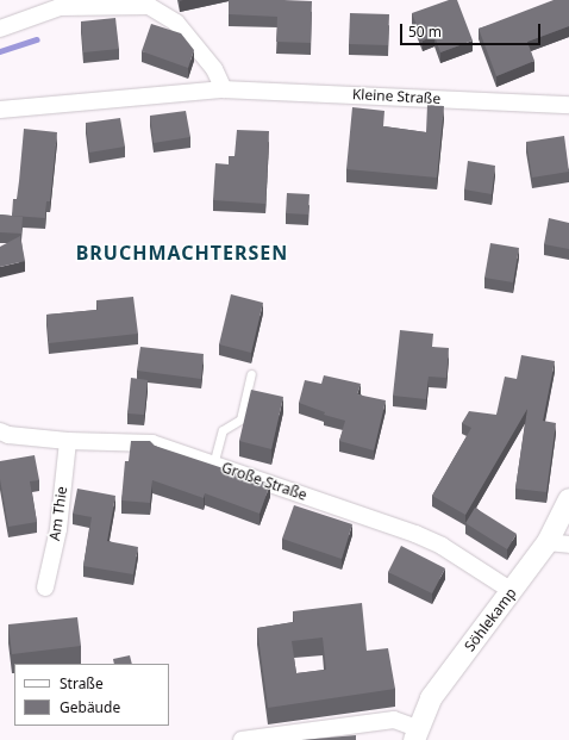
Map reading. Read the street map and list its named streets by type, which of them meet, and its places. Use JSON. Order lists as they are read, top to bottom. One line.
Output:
{"streets":{"street":["Kleine Straße","Große Straße","Am Thie","Söhlekamp"]},"crossings":[["Große Straße","Am Thie"],["Große Straße","Söhlekamp"]],"districts":["BRUCHMACHTERSEN"],"legend":["Straße","Gebäude"],"scale_bar":"50 m"}
